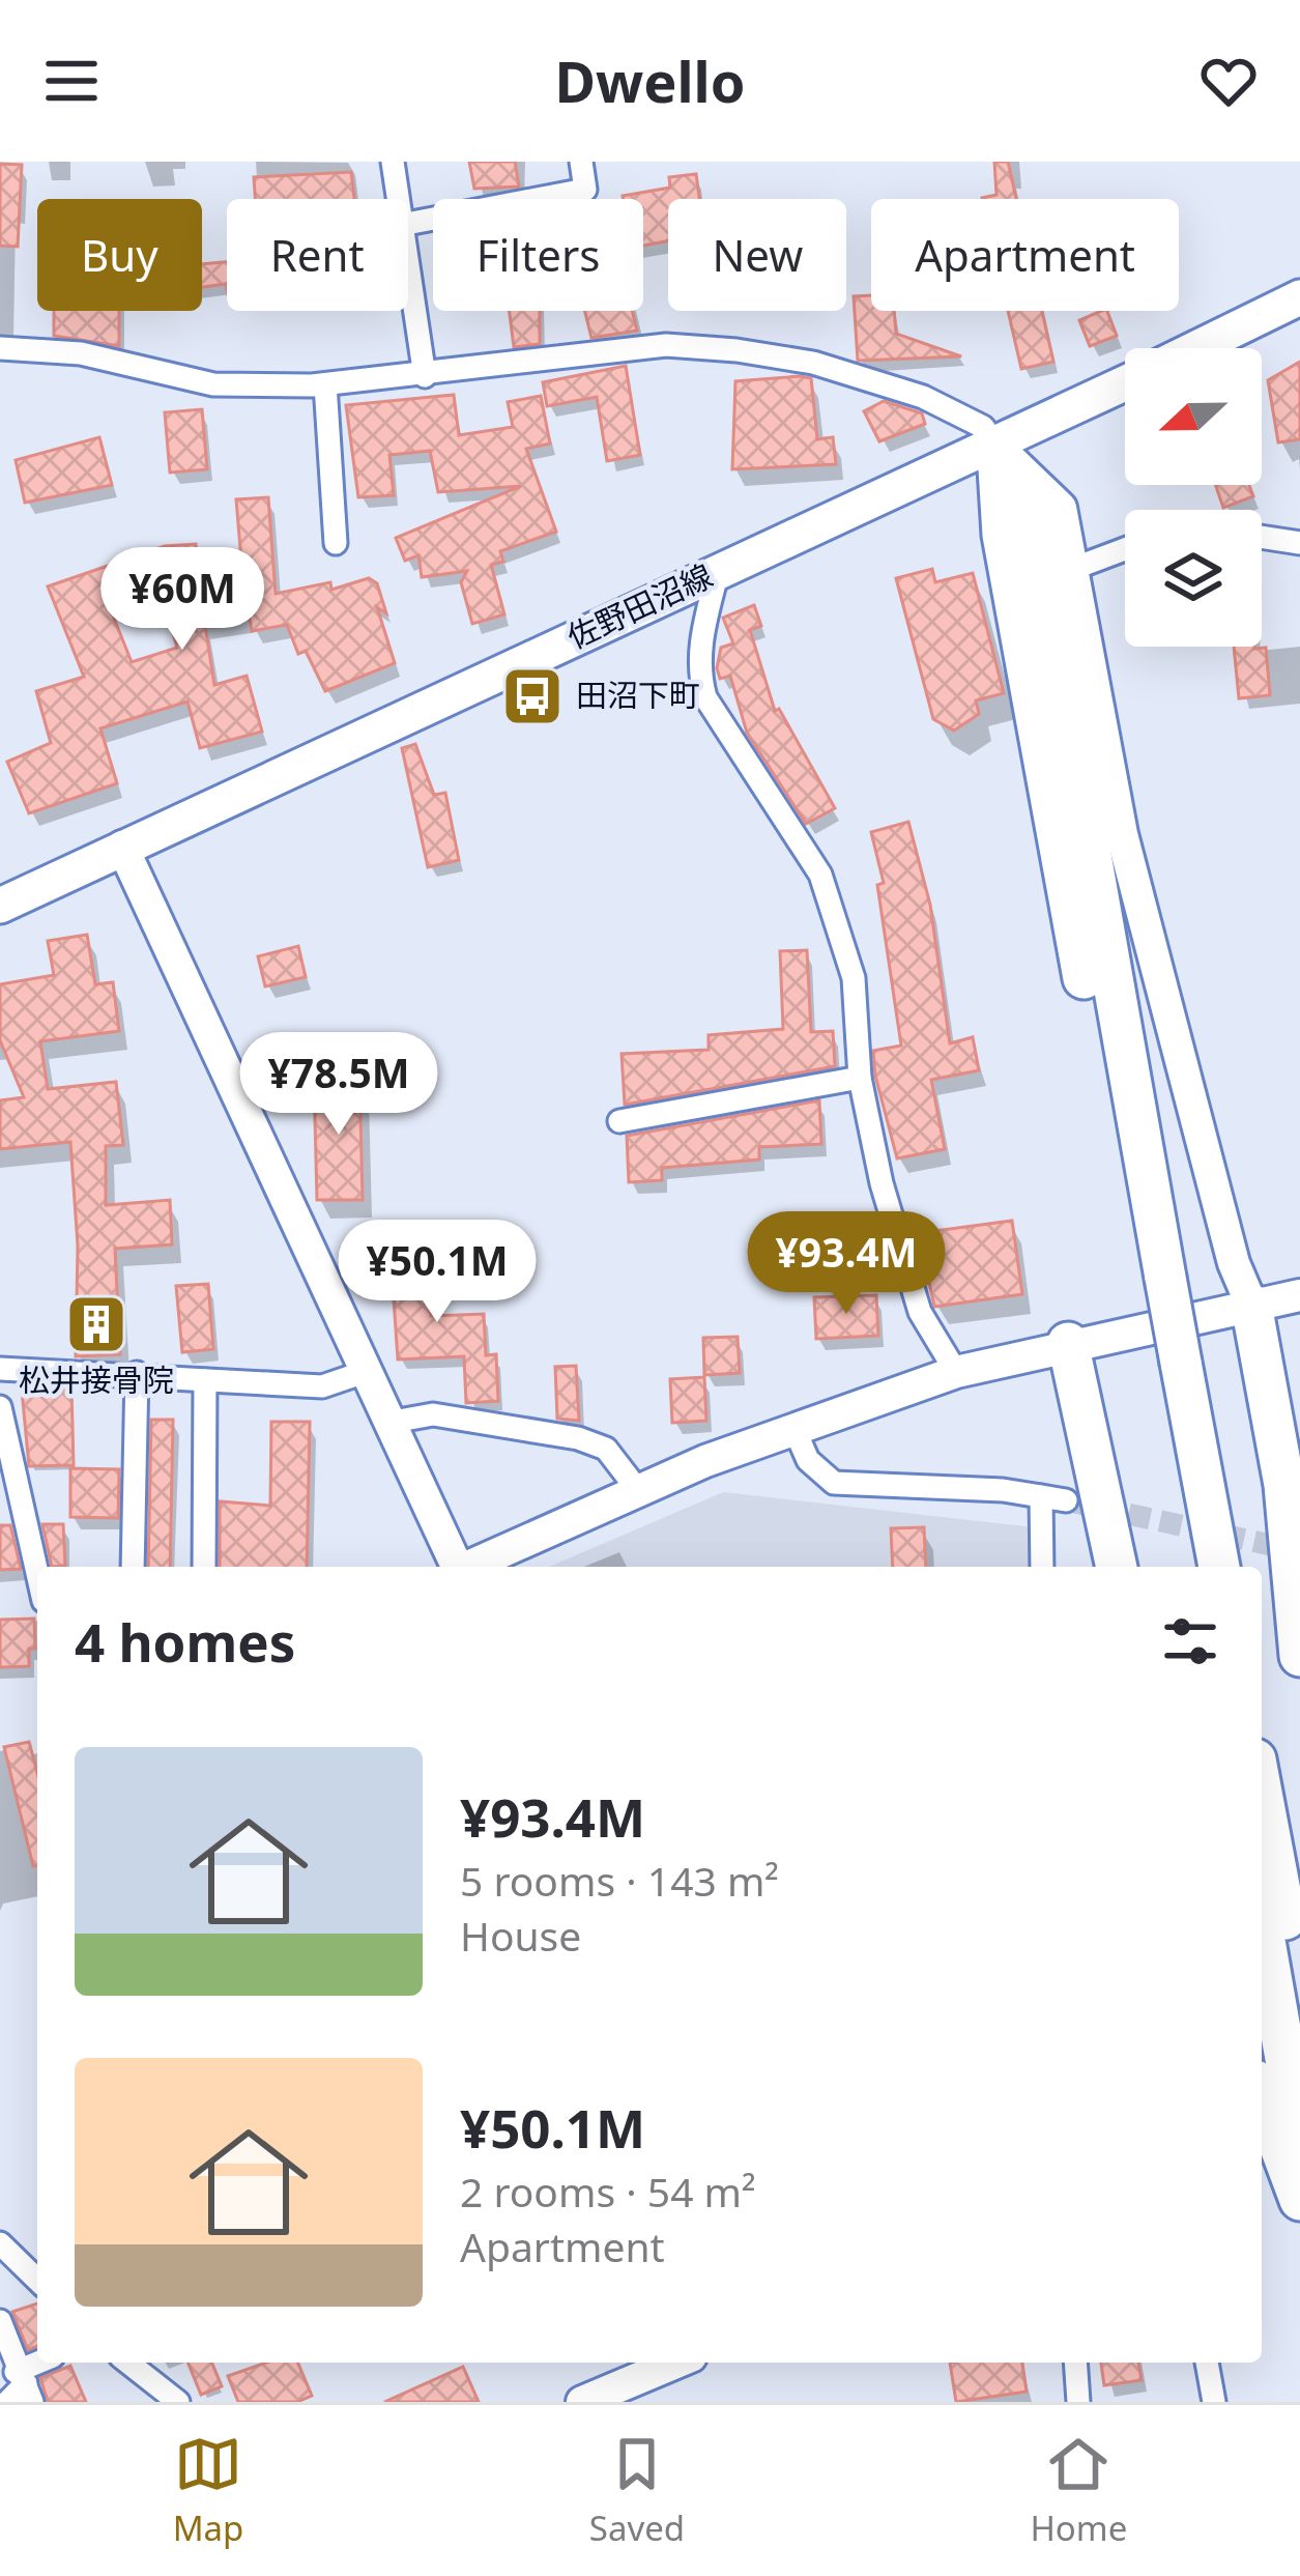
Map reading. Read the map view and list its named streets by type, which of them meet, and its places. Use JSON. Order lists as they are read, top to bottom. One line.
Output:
{"streets":{"main road":["佐野田沼線"]},"places":{"bus stop":["田沼下町"],"building":["松井接骨院"]},"north":"left","page":{"header":"Dwello","chip":["Buy","Rent","Filters","New","Apartment"],"price":["¥60M","¥78.5M","¥93.4M","¥50.1M"],"heading":"4 homes","list":[{"name":"¥93.4M","note":"5 rooms · 143 m² · House"},{"name":"¥50.1M","note":"2 rooms · 54 m² · Apartment"}],"tabs":["Map","Saved","Home"]}}
